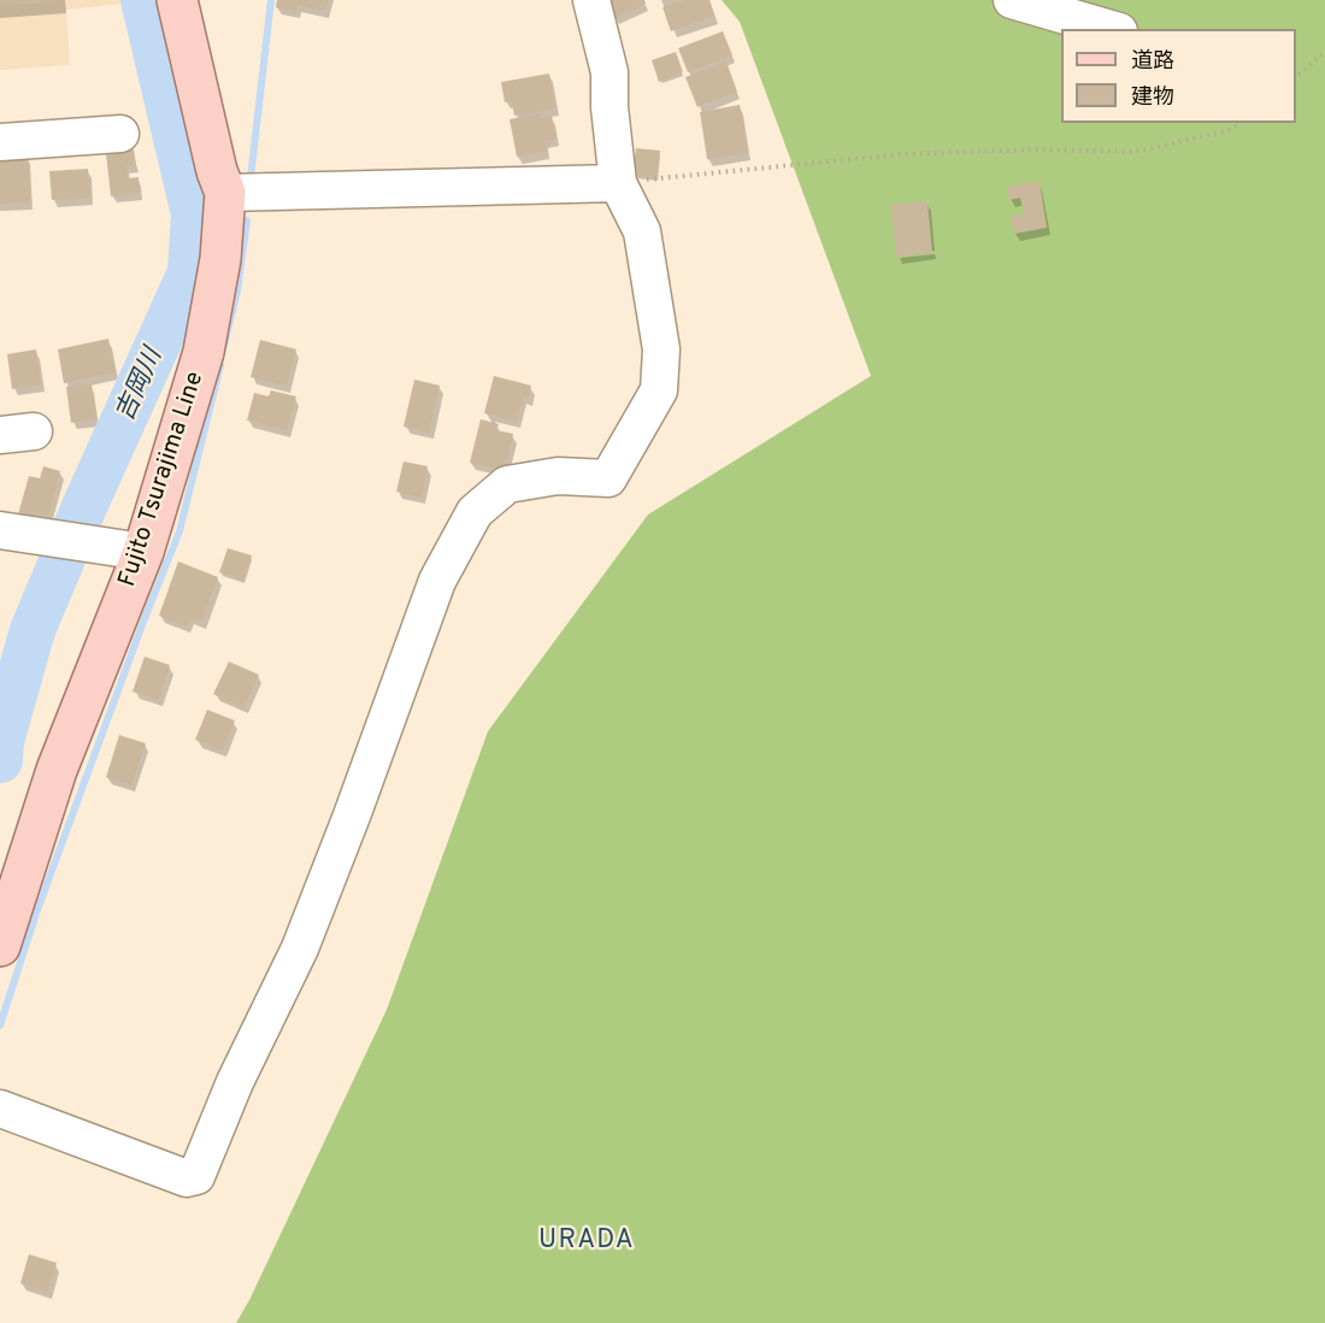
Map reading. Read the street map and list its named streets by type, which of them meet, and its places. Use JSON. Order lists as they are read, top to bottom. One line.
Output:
{"streets":{"main road":["Fujito Tsurajima Line"]},"districts":["URADA"],"water":["吉岡川"],"legend":["道路","建物"]}
